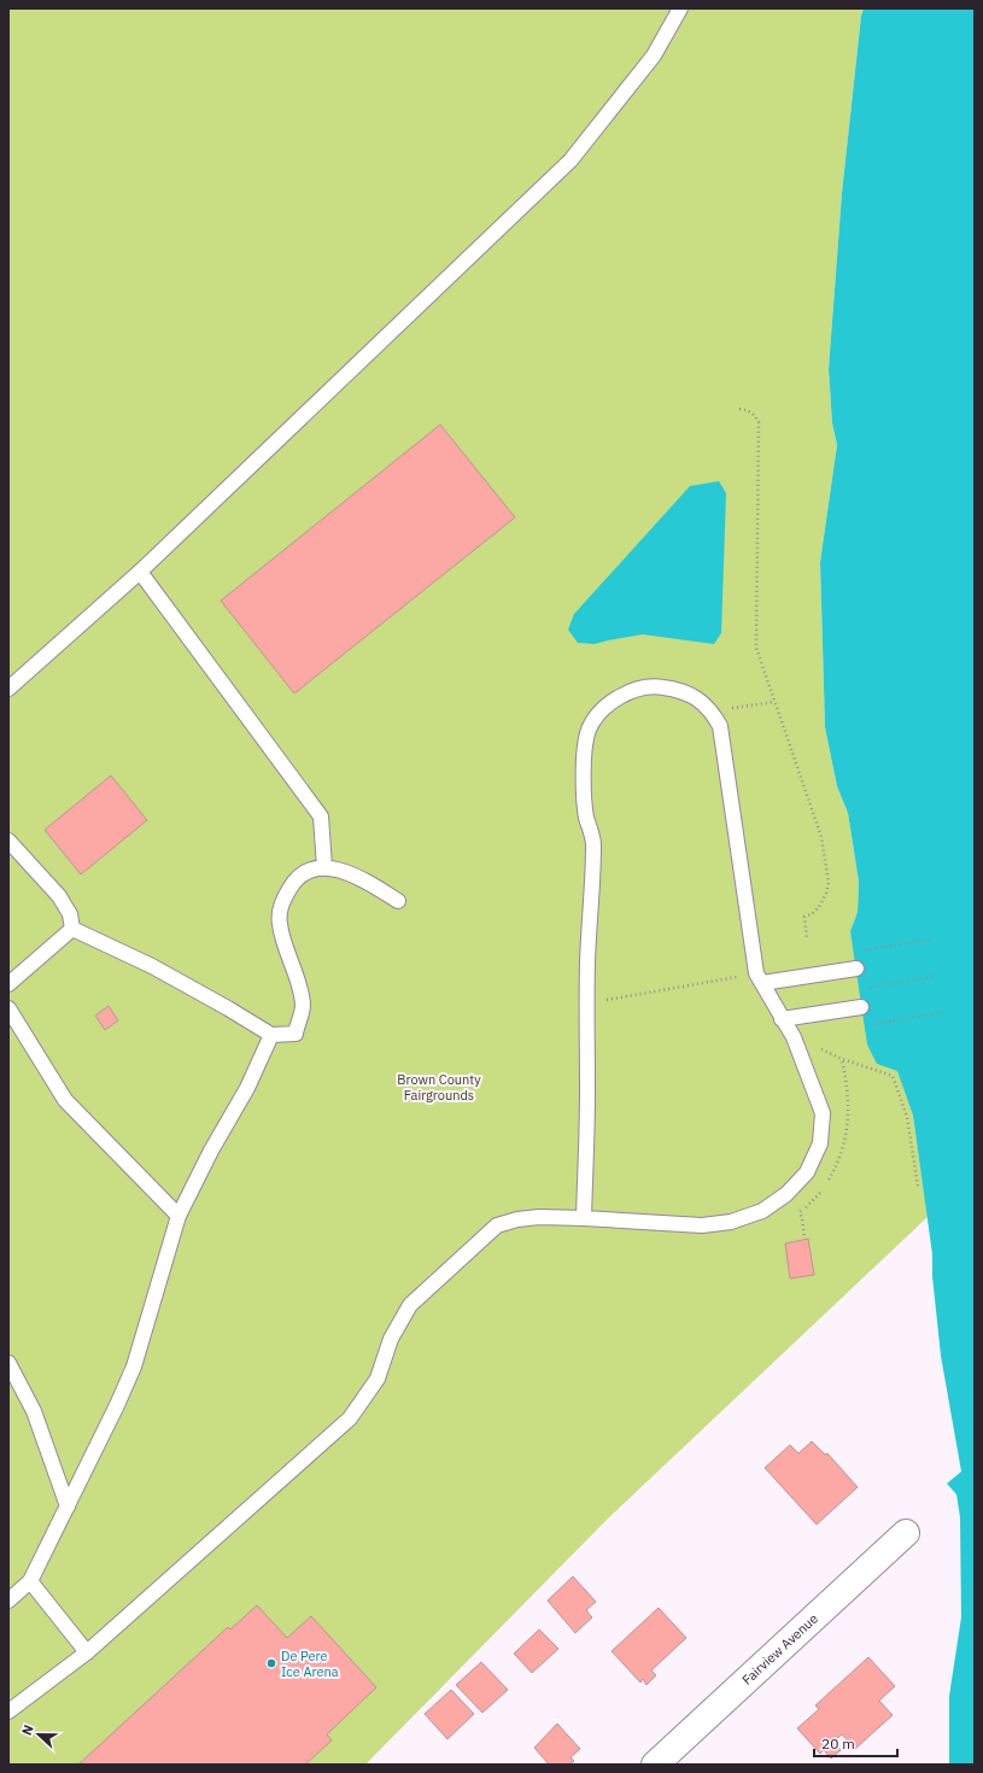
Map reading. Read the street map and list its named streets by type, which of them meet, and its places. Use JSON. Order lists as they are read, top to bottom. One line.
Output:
{"streets":{"street":["Fairview Avenue"]},"parks":["Brown County Fairgrounds"],"places":["De Pere Ice Arena"],"scale_bar":"20 m","north":"left"}
